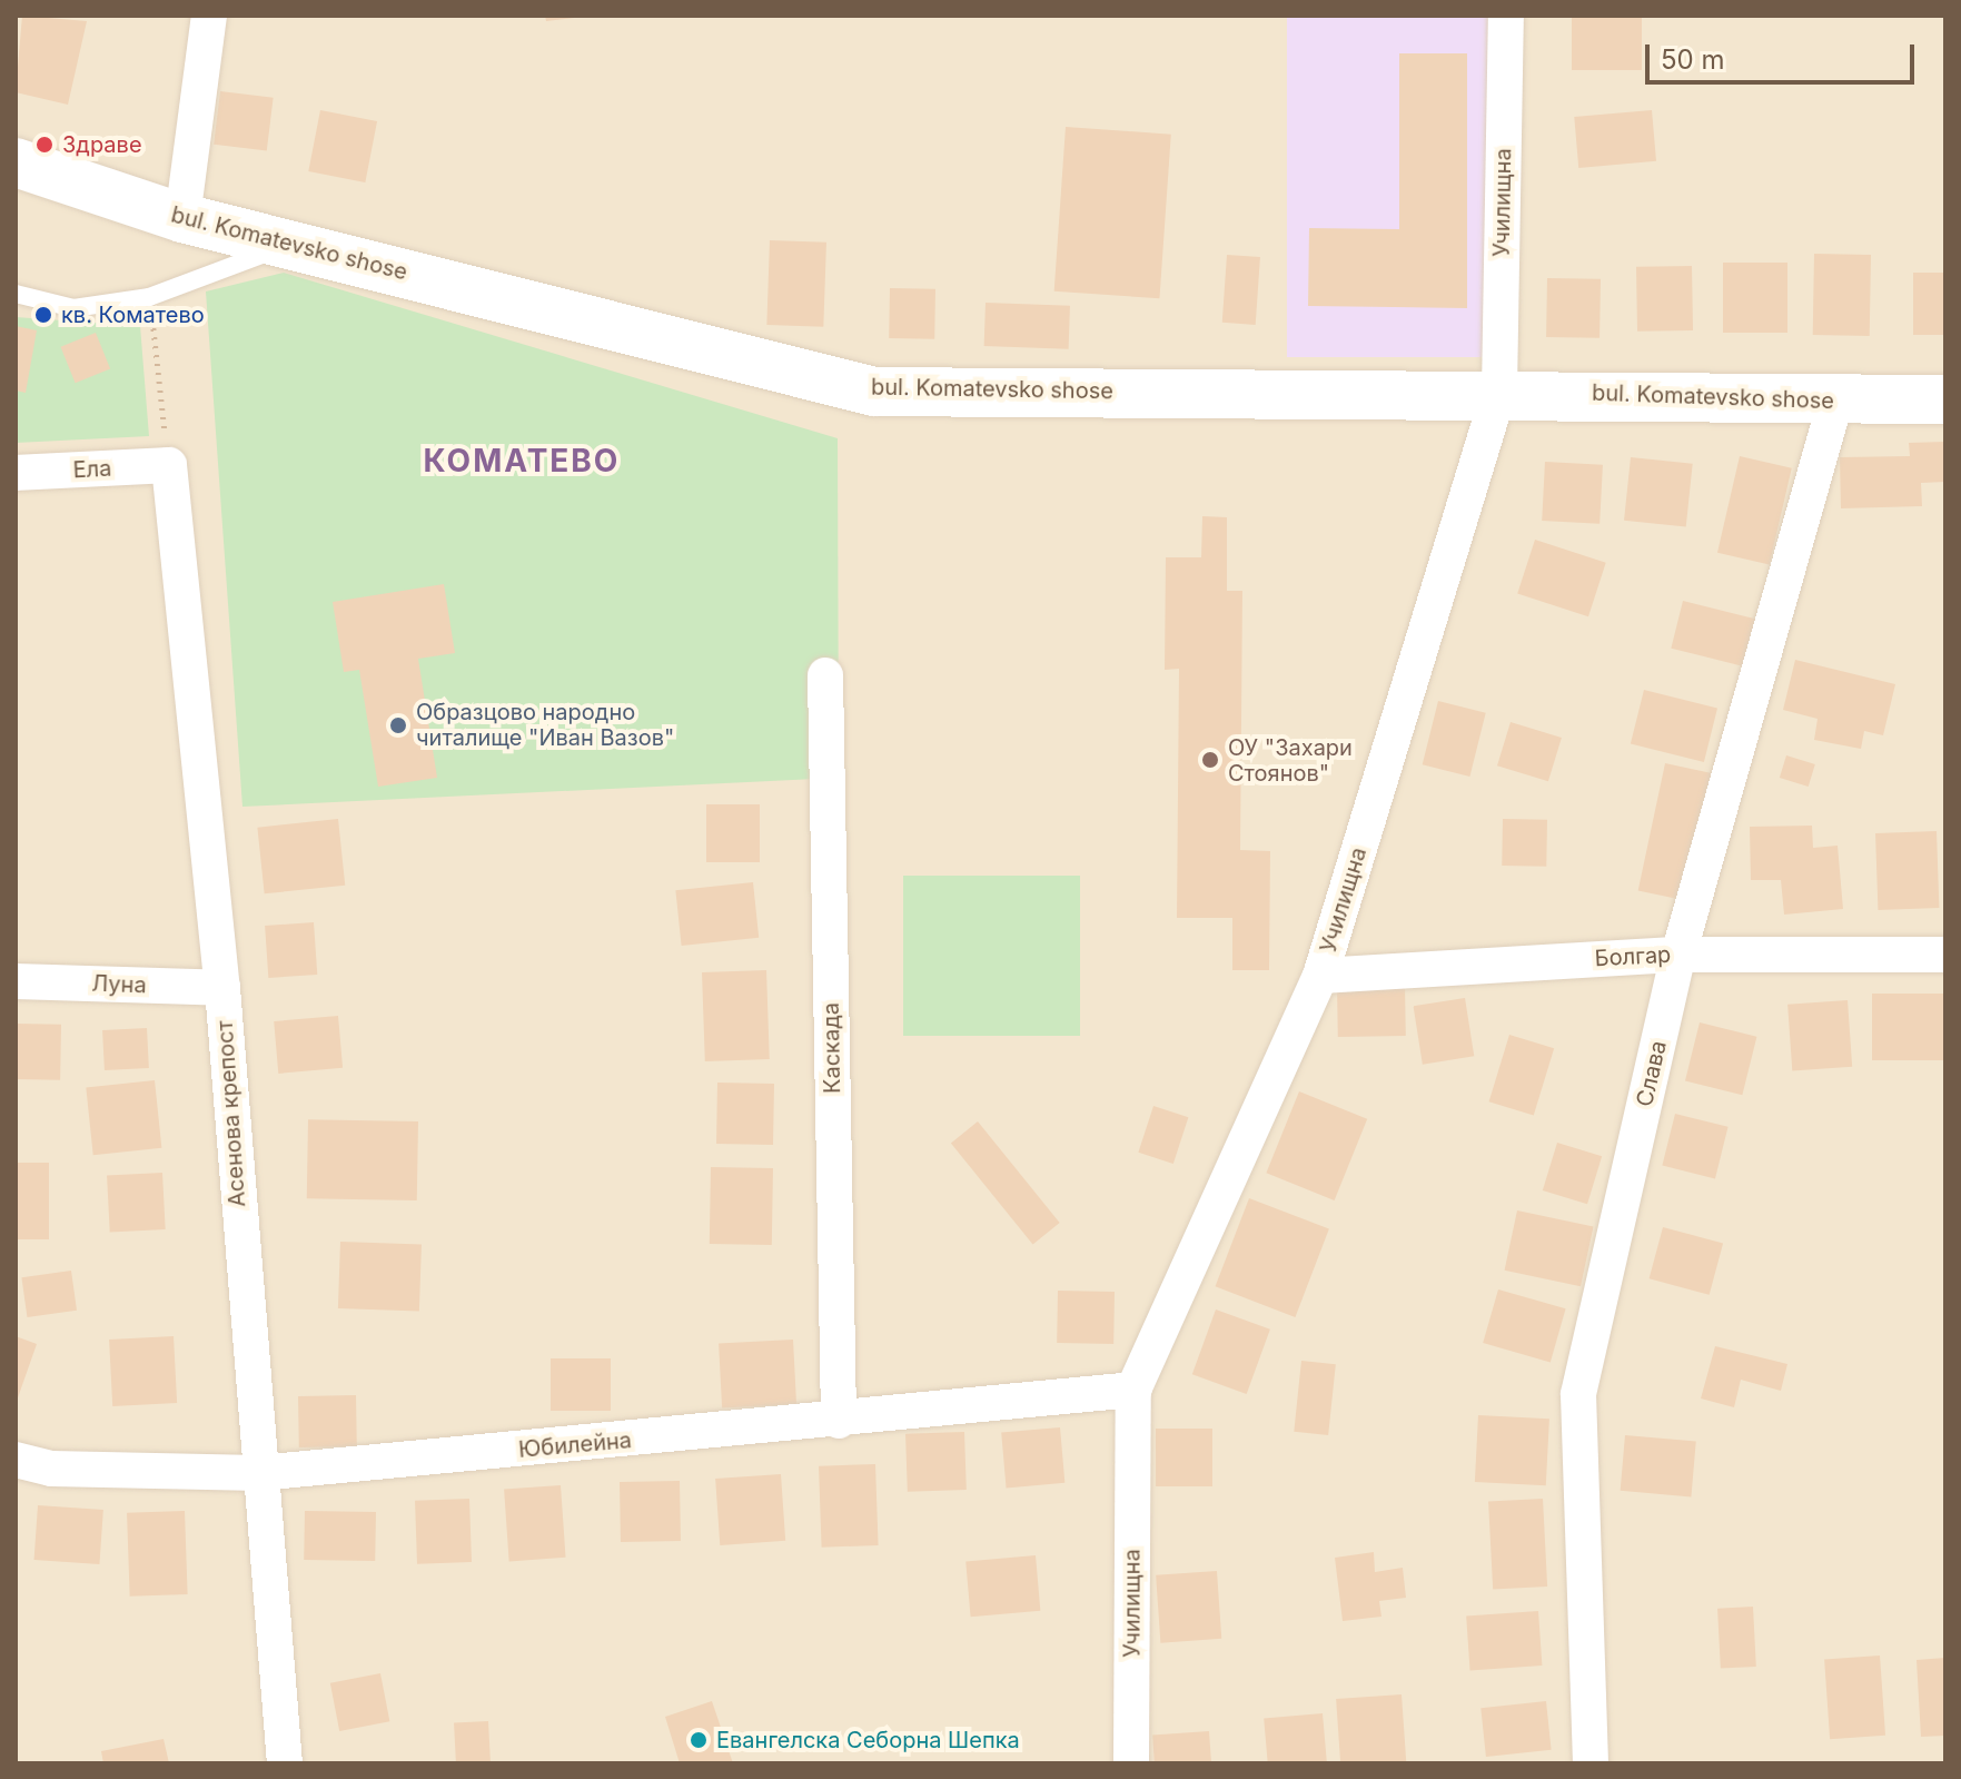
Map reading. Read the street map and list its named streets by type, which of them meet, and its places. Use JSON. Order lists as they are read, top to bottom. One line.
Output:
{"streets":{"main road":["bul. Komatevsko shose"],"street":["Училищна","Ела","Болгар","Луна","Каскада","Слава","Асенова крепост","Юбилейна"]},"crossings":[["Училищна","bul. Komatevsko shose"],["Училищна","Болгар"],["Училищна","Юбилейна"],["bul. Komatevsko shose","Слава"],["Ела","Асенова крепост"],["Болгар","Слава"],["Луна","Асенова крепост"],["Каскада","Юбилейна"],["Асенова крепост","Юбилейна"]],"districts":["КОМАТЕВО"],"places":["Здраве","кв. Коматево","Образцово народно читалище \"Иван Вазов\"","ОУ \"Захари Стоянов\"","Евангелска Себорна Шепка"],"scale_bar":"50 m"}
